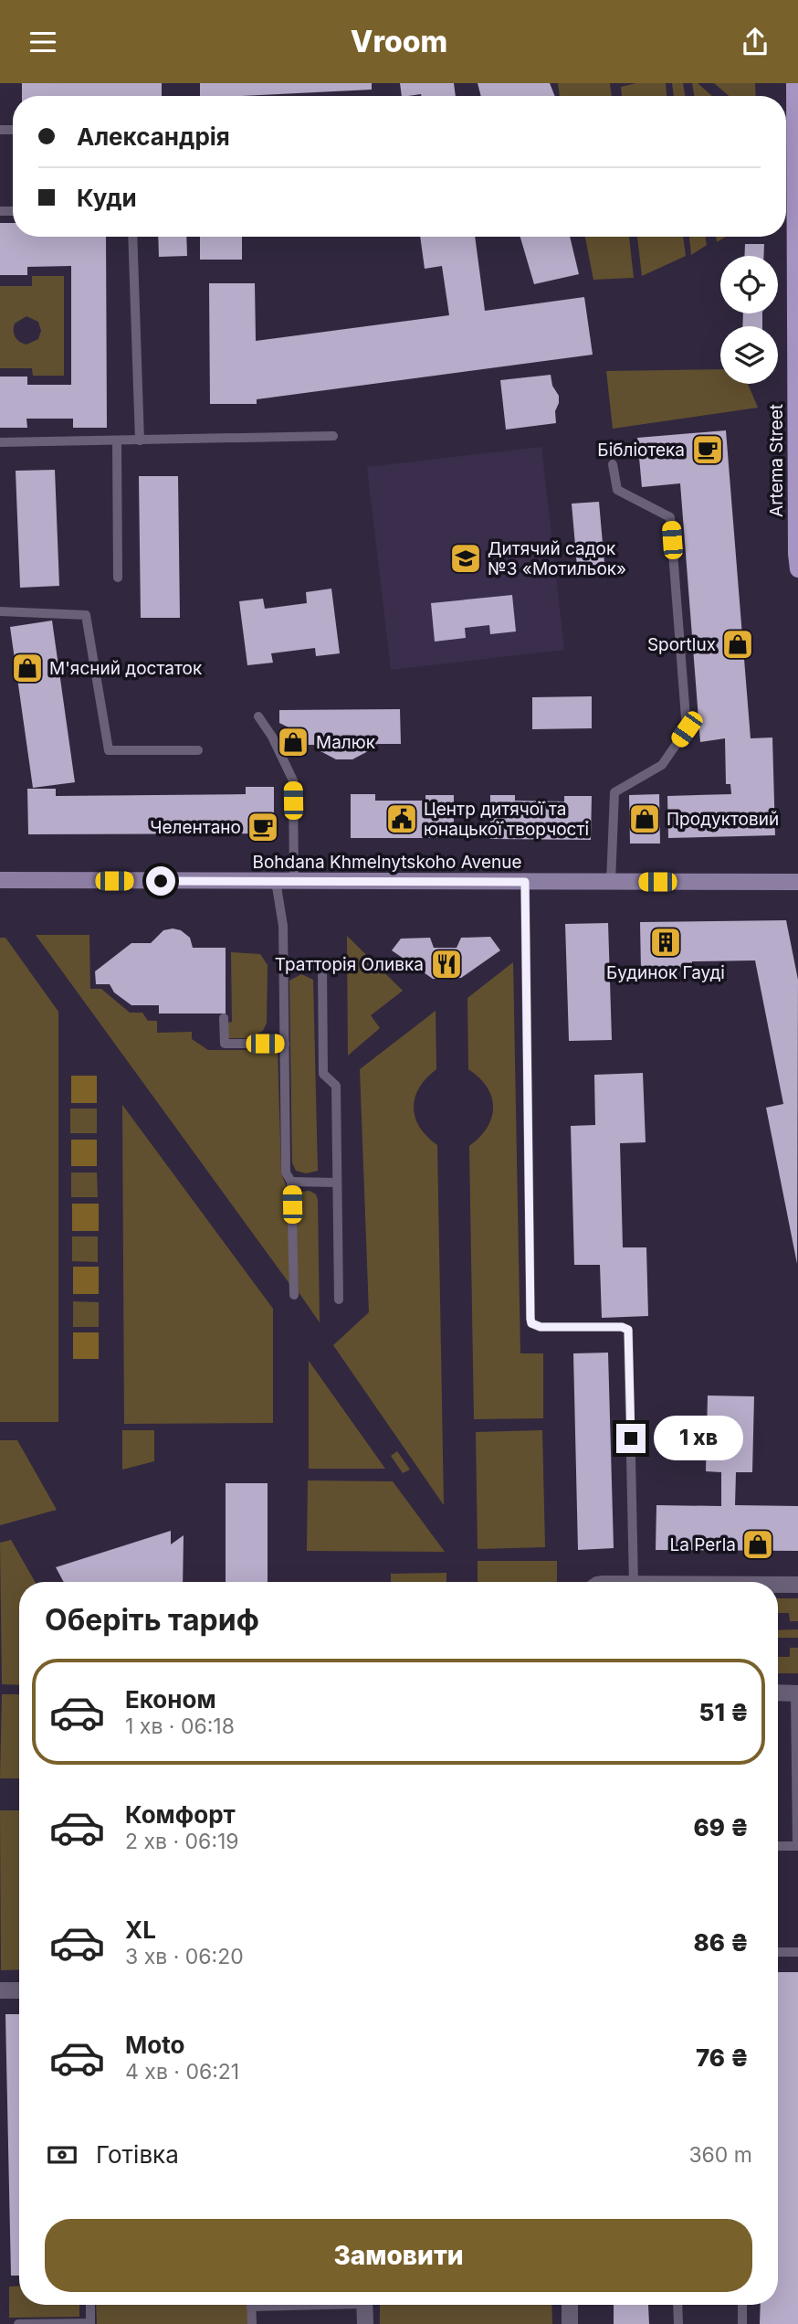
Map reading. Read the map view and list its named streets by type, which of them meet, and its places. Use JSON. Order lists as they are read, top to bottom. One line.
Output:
{"streets":{"main road":["Artema Street","Bohdana Khmelnytskoho Avenue"]},"places":{"cafe":["Бібліотека","Челентано"],"school or university":["Дитячий садок №3 «Мотильок»"],"shop":["Sportlux","М'ясний достаток","Малюк","Продуктовий","La Perla"],"public building":["Центр дитячої та юнацької творчості"],"building":["Будинок Гауді"],"restaurant":["Тратторія Оливка"]},"page":{"header":"Vroom","banner":["Александрія","Куди"],"bubble":"1 хв","heading":"Оберіть тариф","list":[{"name":"Економ","note":"1 хв · 06:18","value":"51 ₴"},{"name":"Комфорт","note":"2 хв · 06:19","value":"69 ₴"},{"name":"XL","note":"3 хв · 06:20","value":"86 ₴"},{"name":"Moto","note":"4 хв · 06:21","value":"76 ₴"}],"pay":["Готівка","360 m"],"buttons":"Замовити"}}
